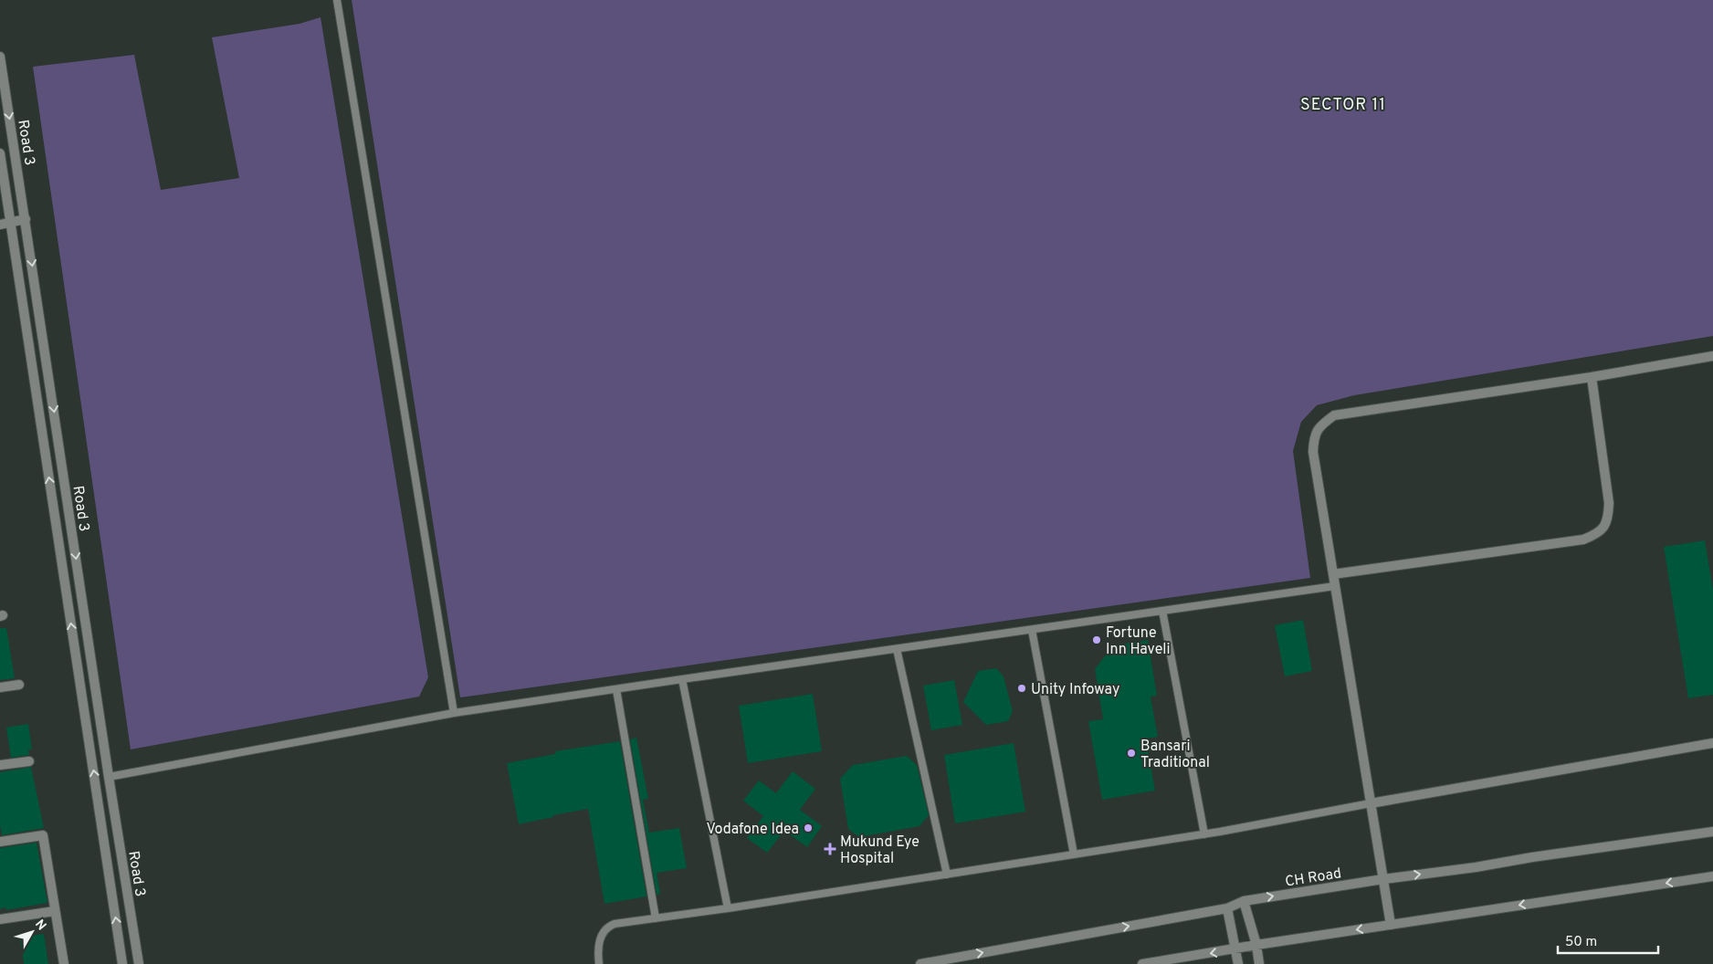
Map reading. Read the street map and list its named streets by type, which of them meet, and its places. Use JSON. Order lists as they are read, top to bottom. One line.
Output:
{"streets":{"street":["Road 3","CH Road"]},"districts":["SECTOR 11"],"places":{"other":["Fortune Inn Haveli","Unity Infoway","Bansari Traditional","Vodafone Idea"],"health":["Mukund Eye Hospital"]},"scale_bar":"50 m","north":"top right"}
